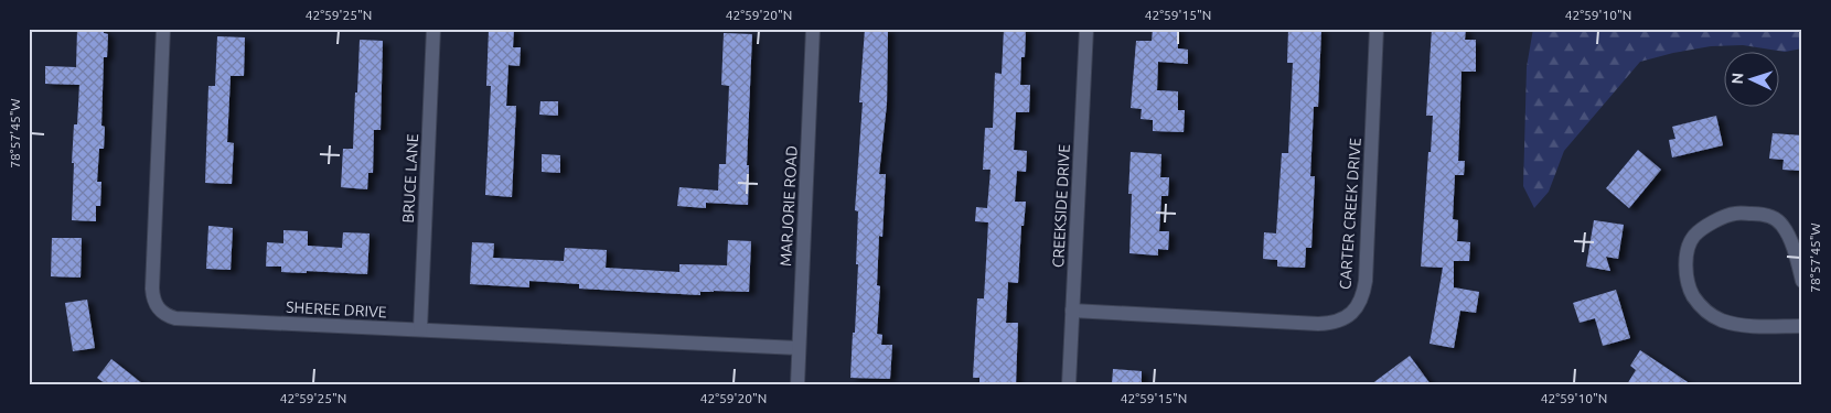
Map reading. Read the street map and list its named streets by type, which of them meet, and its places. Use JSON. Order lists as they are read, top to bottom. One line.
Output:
{"streets":{"street":["BRUCE LANE","MARJORIE ROAD","CREEKSIDE DRIVE","CARTER CREEK DRIVE","SHEREE DRIVE"]},"crossings":[["BRUCE LANE","SHEREE DRIVE"],["MARJORIE ROAD","SHEREE DRIVE"],["CREEKSIDE DRIVE","CARTER CREEK DRIVE"]],"north":"left","coordinates":["42°59'25\"N","42°59'20\"N","42°59'15\"N","42°59'10\"N","78°57'45\"W"]}
